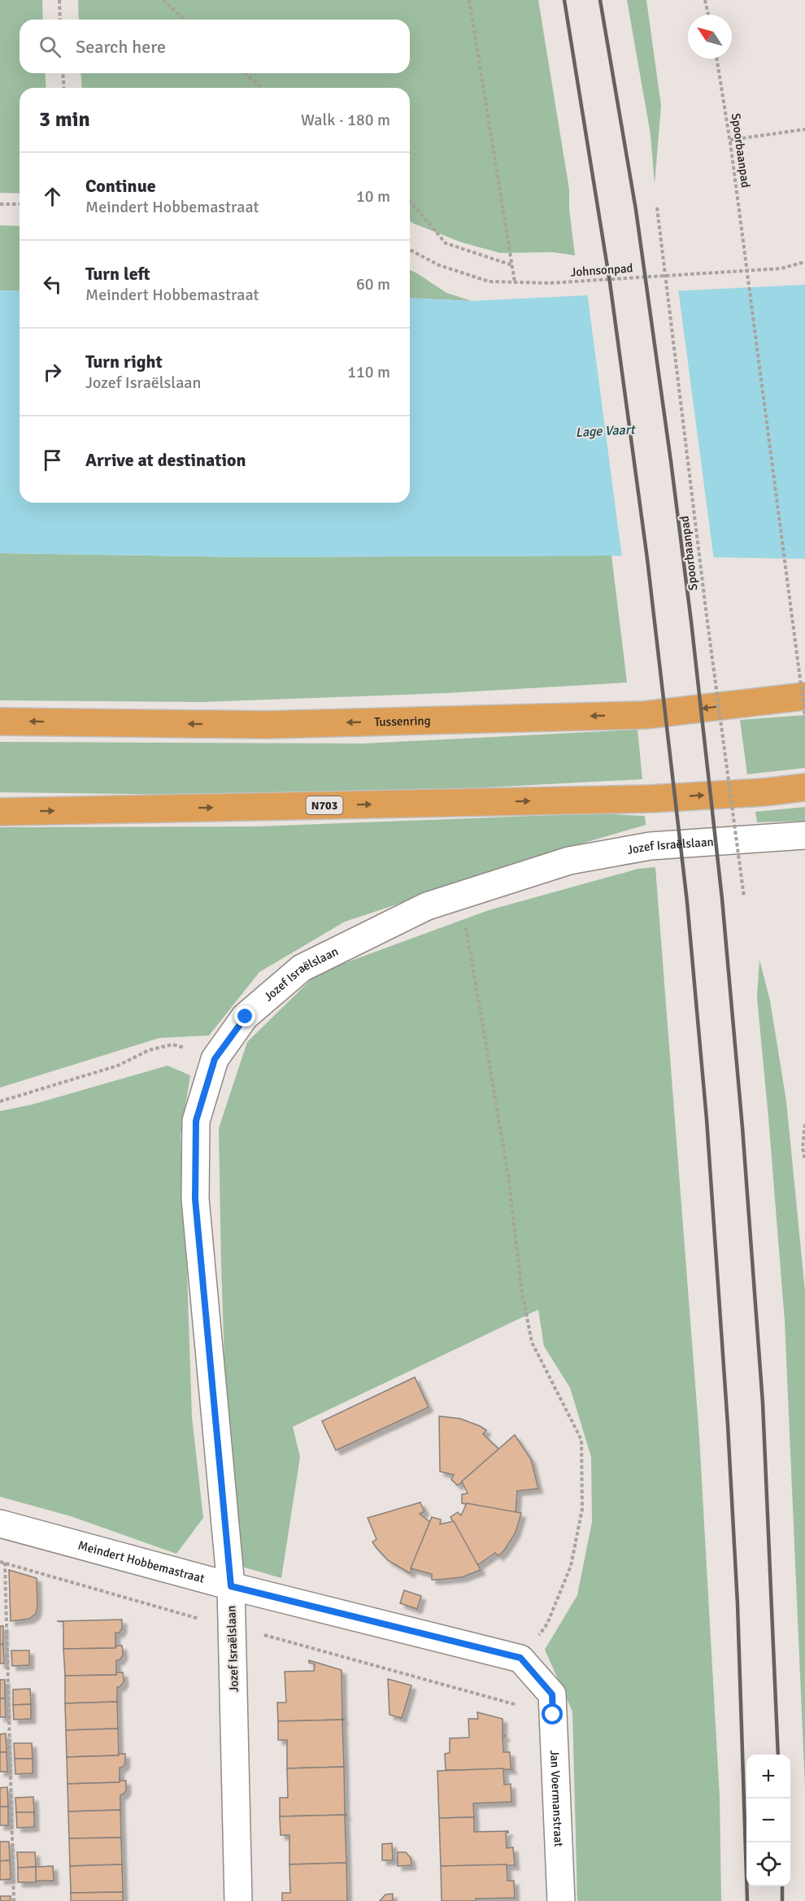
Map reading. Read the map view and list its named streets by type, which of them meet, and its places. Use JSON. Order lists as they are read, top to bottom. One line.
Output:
{"streets":{"highway":["Tussenring","N703"],"street":["Jozef Israëlslaan","Meindert Hobbemastraat","Jan Voermanstraat"],"path":["Spoorbaanpad","Johnsonpad"]},"crossings":[["Jozef Israëlslaan","Meindert Hobbemastraat"]],"water":["Lage Vaart"],"north":"top left","page":{"search":"Search here","heading":["3 min","Walk · 180 m"],"list":[["Continue","Meindert Hobbemastraat","10 m"],["Turn left","Meindert Hobbemastraat","60 m"],["Turn right","Jozef Israëlslaan","110 m"],"Arrive at destination"],"map_buttons":["+","−"]}}
